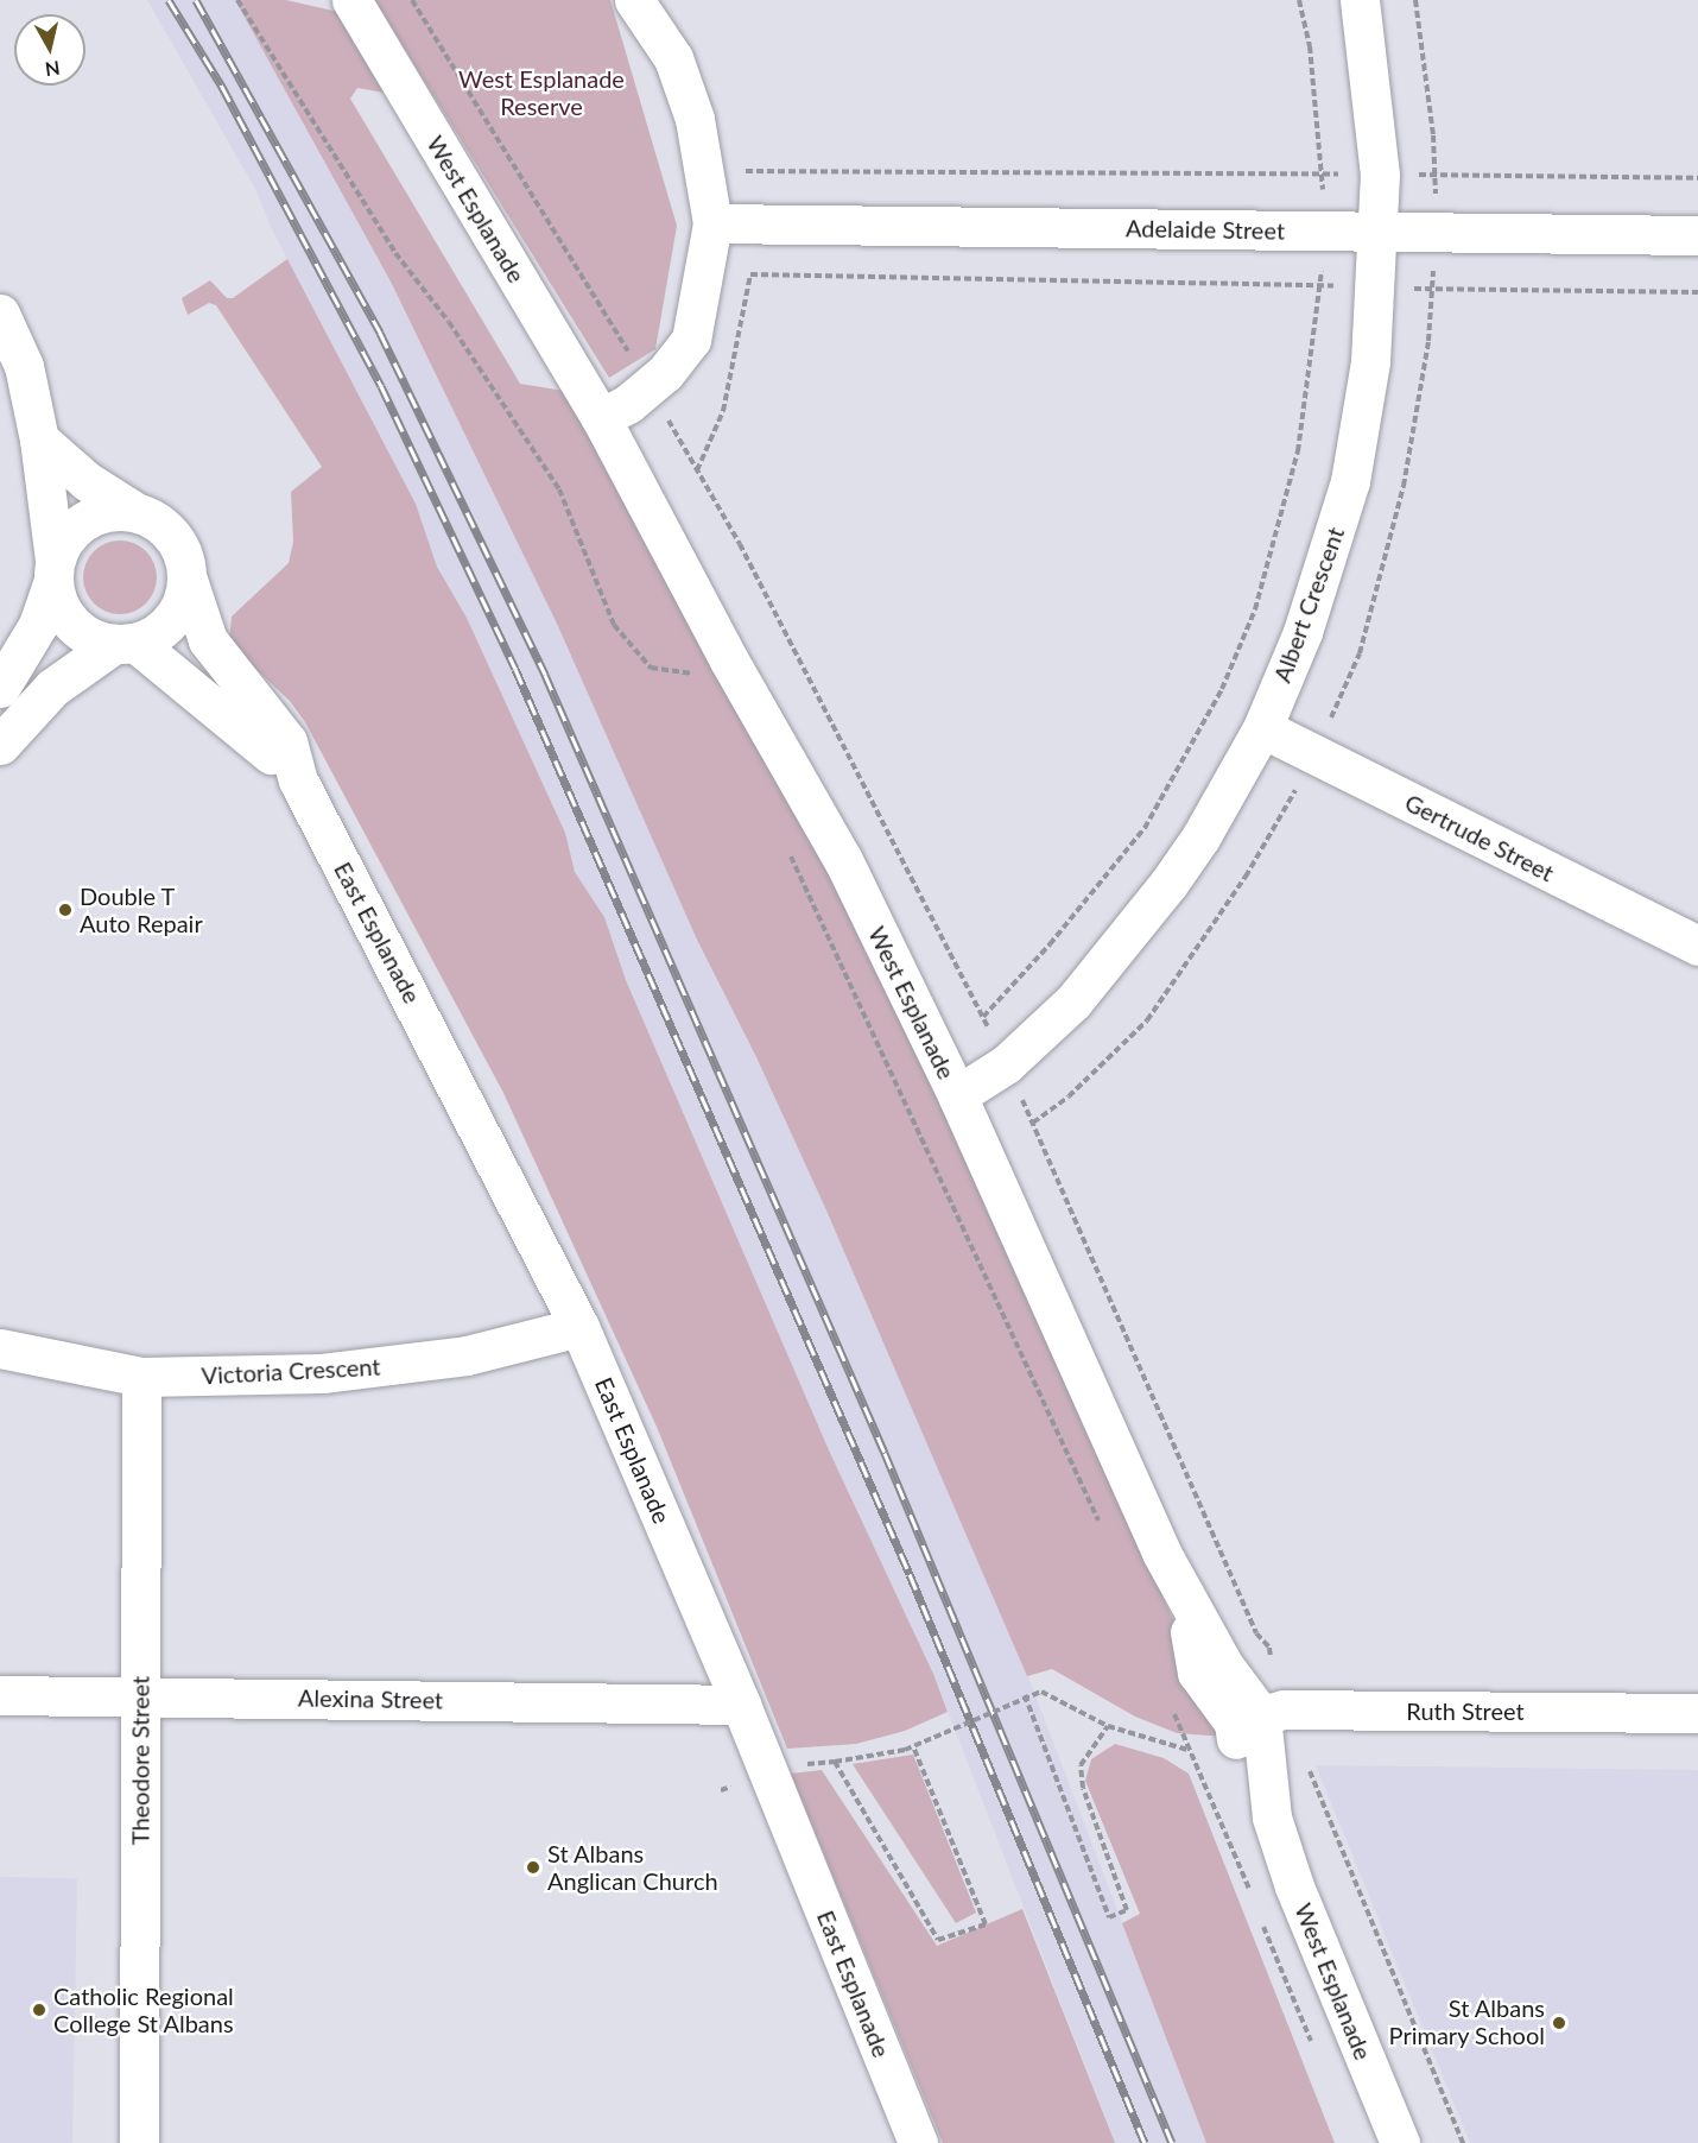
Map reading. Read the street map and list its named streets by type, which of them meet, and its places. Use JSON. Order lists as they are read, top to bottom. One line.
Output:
{"streets":{"street":["West Esplanade","Adelaide Street","Albert Crescent","Gertrude Street","East Esplanade","Victoria Crescent","Alexina Street","Ruth Street","Theodore Street"]},"crossings":[["West Esplanade","Albert Crescent"],["West Esplanade","Ruth Street"],["Adelaide Street","Albert Crescent"],["Albert Crescent","Gertrude Street"],["East Esplanade","Victoria Crescent"],["East Esplanade","Alexina Street"],["Victoria Crescent","Theodore Street"],["Alexina Street","Theodore Street"]],"parks":["West Esplanade Reserve"],"places":["Double T Auto Repair","St Albans Anglican Church","Catholic Regional College St Albans","St Albans Primary School"],"north":"bottom"}
